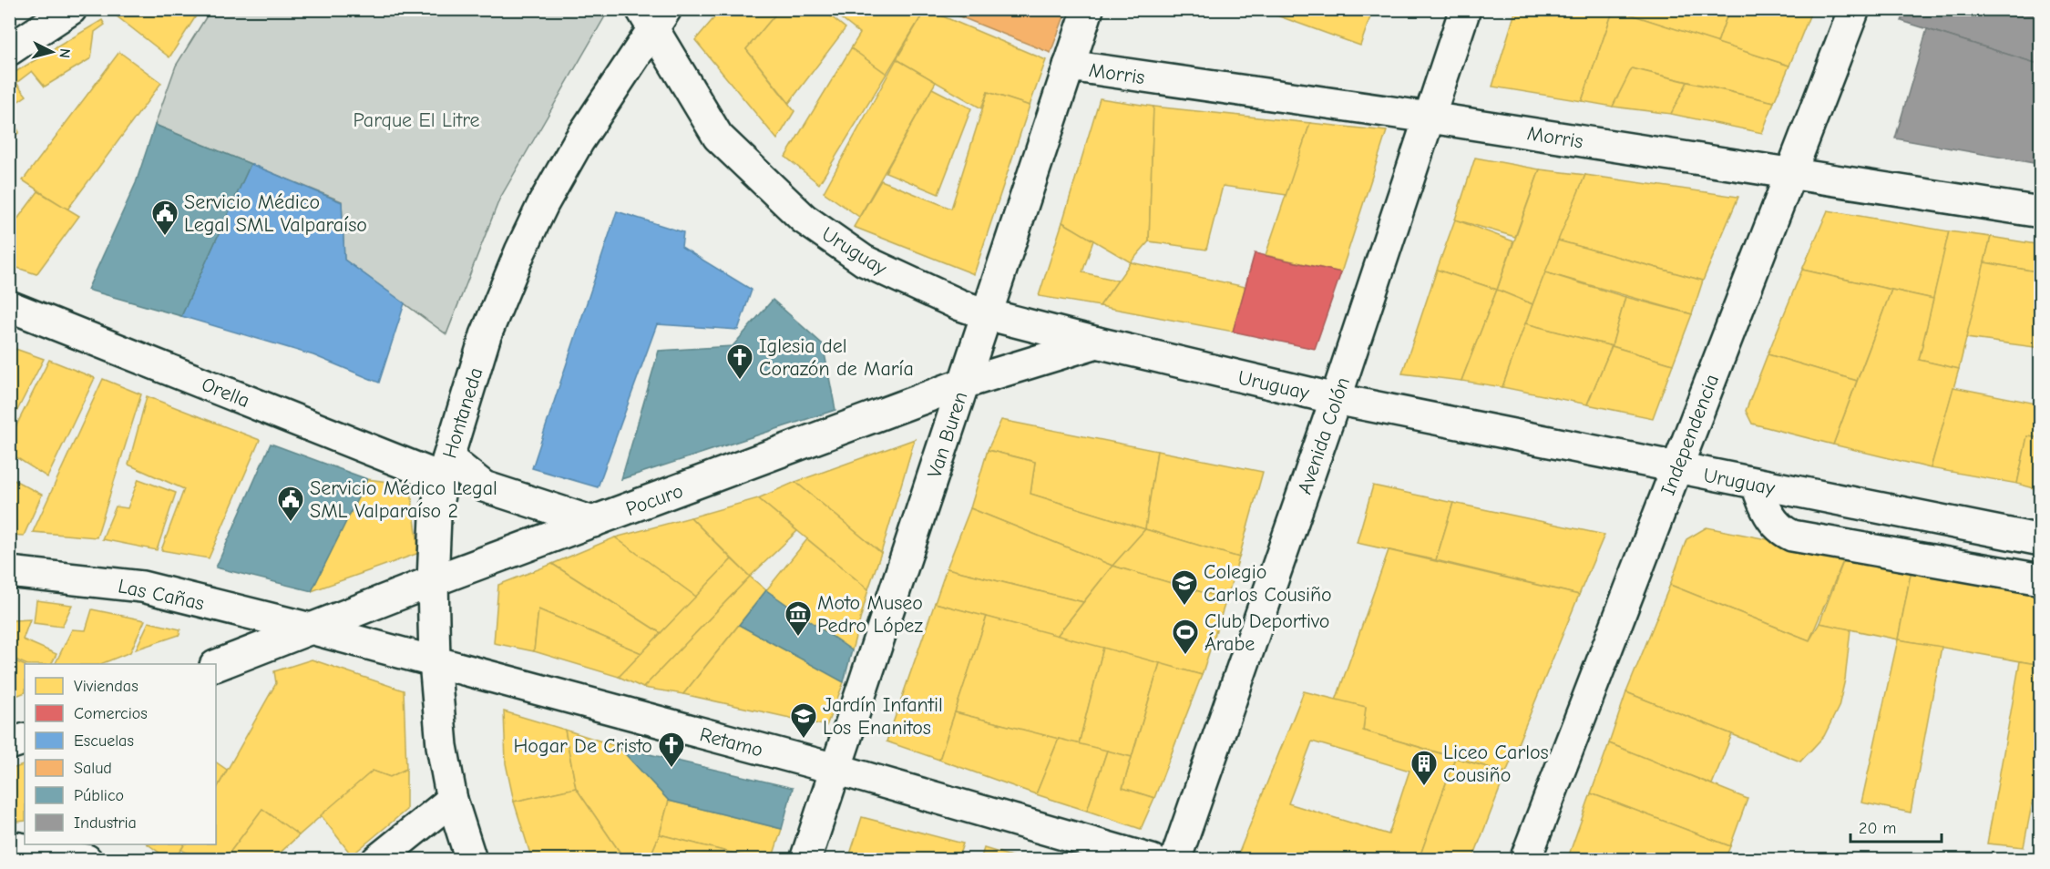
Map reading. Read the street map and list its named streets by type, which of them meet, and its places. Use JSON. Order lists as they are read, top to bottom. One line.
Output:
{"streets":{"street":["Morris","Uruguay","Orella","Hontaneda","Van Buren","Independencia","Avenida Colón","Pocuro","Las Cañas","Retamo"]},"crossings":[["Morris","Van Buren"],["Morris","Independencia"],["Morris","Avenida Colón"],["Uruguay","Hontaneda"],["Uruguay","Van Buren"],["Uruguay","Independencia"],["Uruguay","Avenida Colón"],["Uruguay","Pocuro"],["Orella","Hontaneda"],["Orella","Pocuro"],["Hontaneda","Pocuro"],["Hontaneda","Retamo"],["Van Buren","Pocuro"],["Van Buren","Retamo"],["Pocuro","Las Cañas"],["Pocuro","Retamo"],["Las Cañas","Retamo"]],"parks":["Parque El Litre"],"places":{"public building":["Servicio Médico Legal SML Valparaíso","Servicio Médico Legal SML Valparaíso 2"],"church":["Iglesia del Corazón de María","Hogar De Cristo"],"school or university":["Colegio Carlos Cousiño","Jardín Infantil Los Enanitos"],"museum":["Moto Museo Pedro López"],"sports":["Club Deportivo Árabe"],"building":["Liceo Carlos Cousiño"]},"legend":["Viviendas","Comercios","Escuelas","Salud","Público","Industria"],"scale_bar":"20 m","north":"right"}
